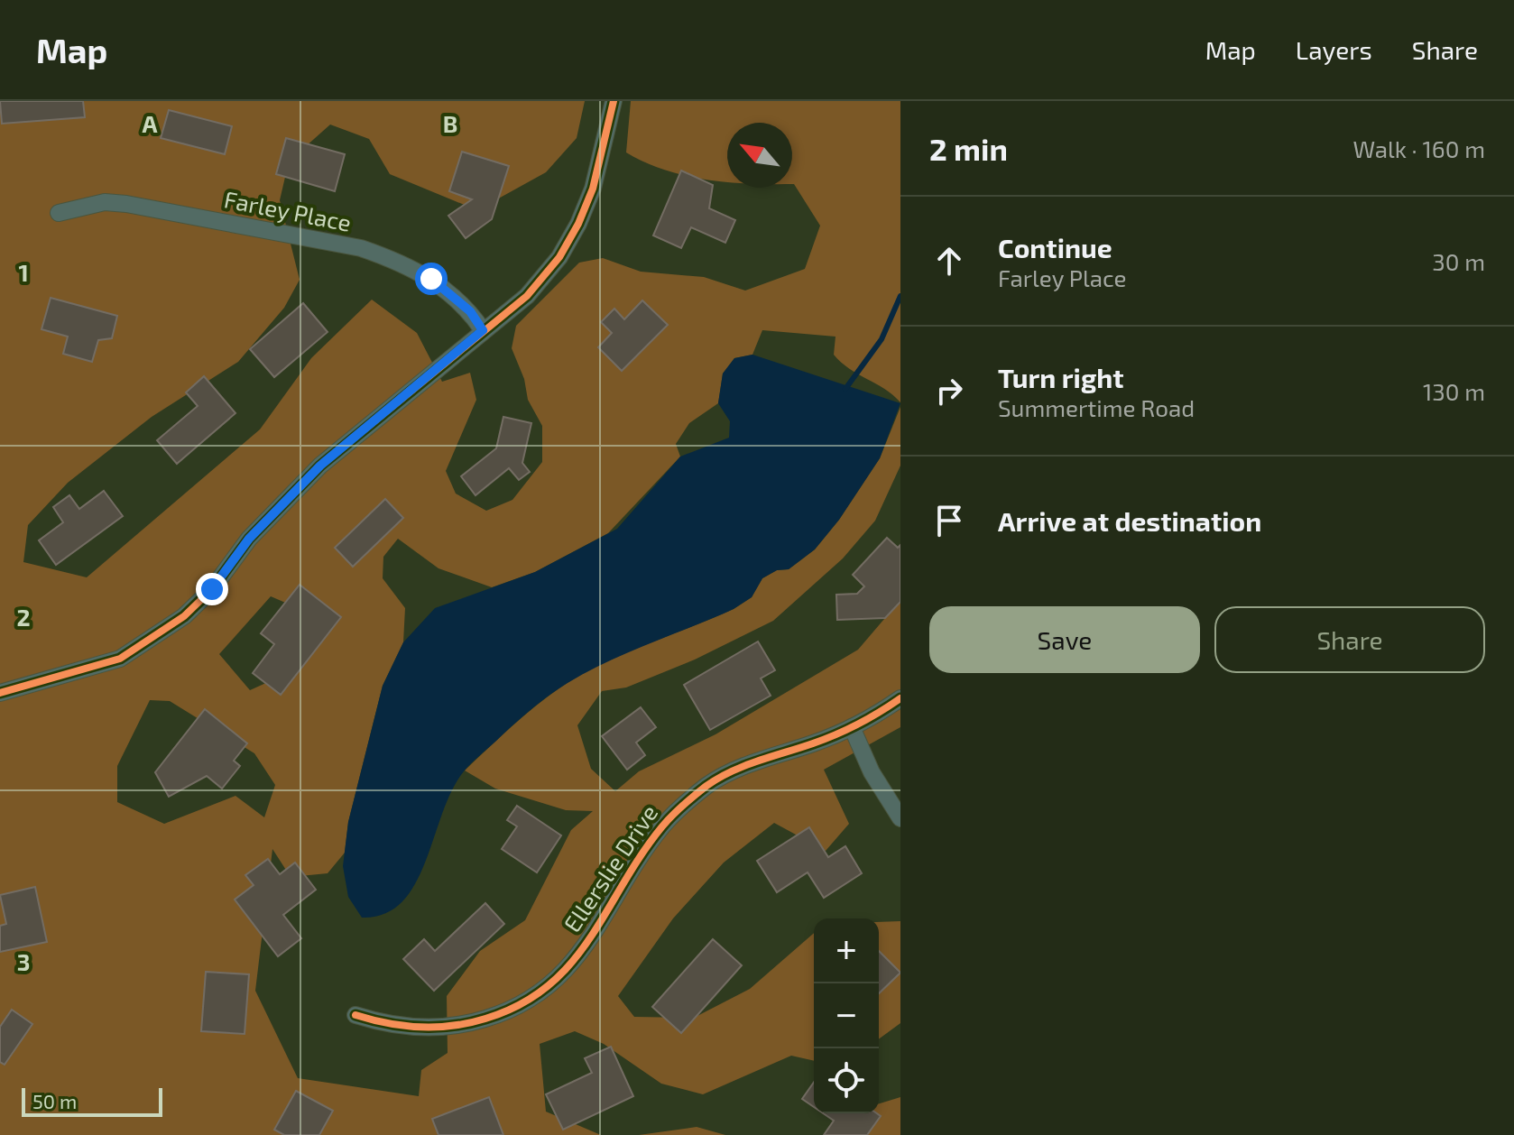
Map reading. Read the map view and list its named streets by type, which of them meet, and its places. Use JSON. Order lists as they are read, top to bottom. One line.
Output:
{"streets":{"street":["Farley Place","Ellerslie Drive"]},"scale_bar":"50 m","north":"top left","page":{"header":"Map","nav":["Map","Layers","Share"],"heading":["2 min","Walk · 160 m"],"list":[["Continue","Farley Place","30 m"],["Turn right","Summertime Road","130 m"],"Arrive at destination"],"buttons":["Save","Share"],"map_buttons":["+","−"],"scale":"50 m"},"grid":{"columns":["A","B"],"rows":["1","2","3"]}}
